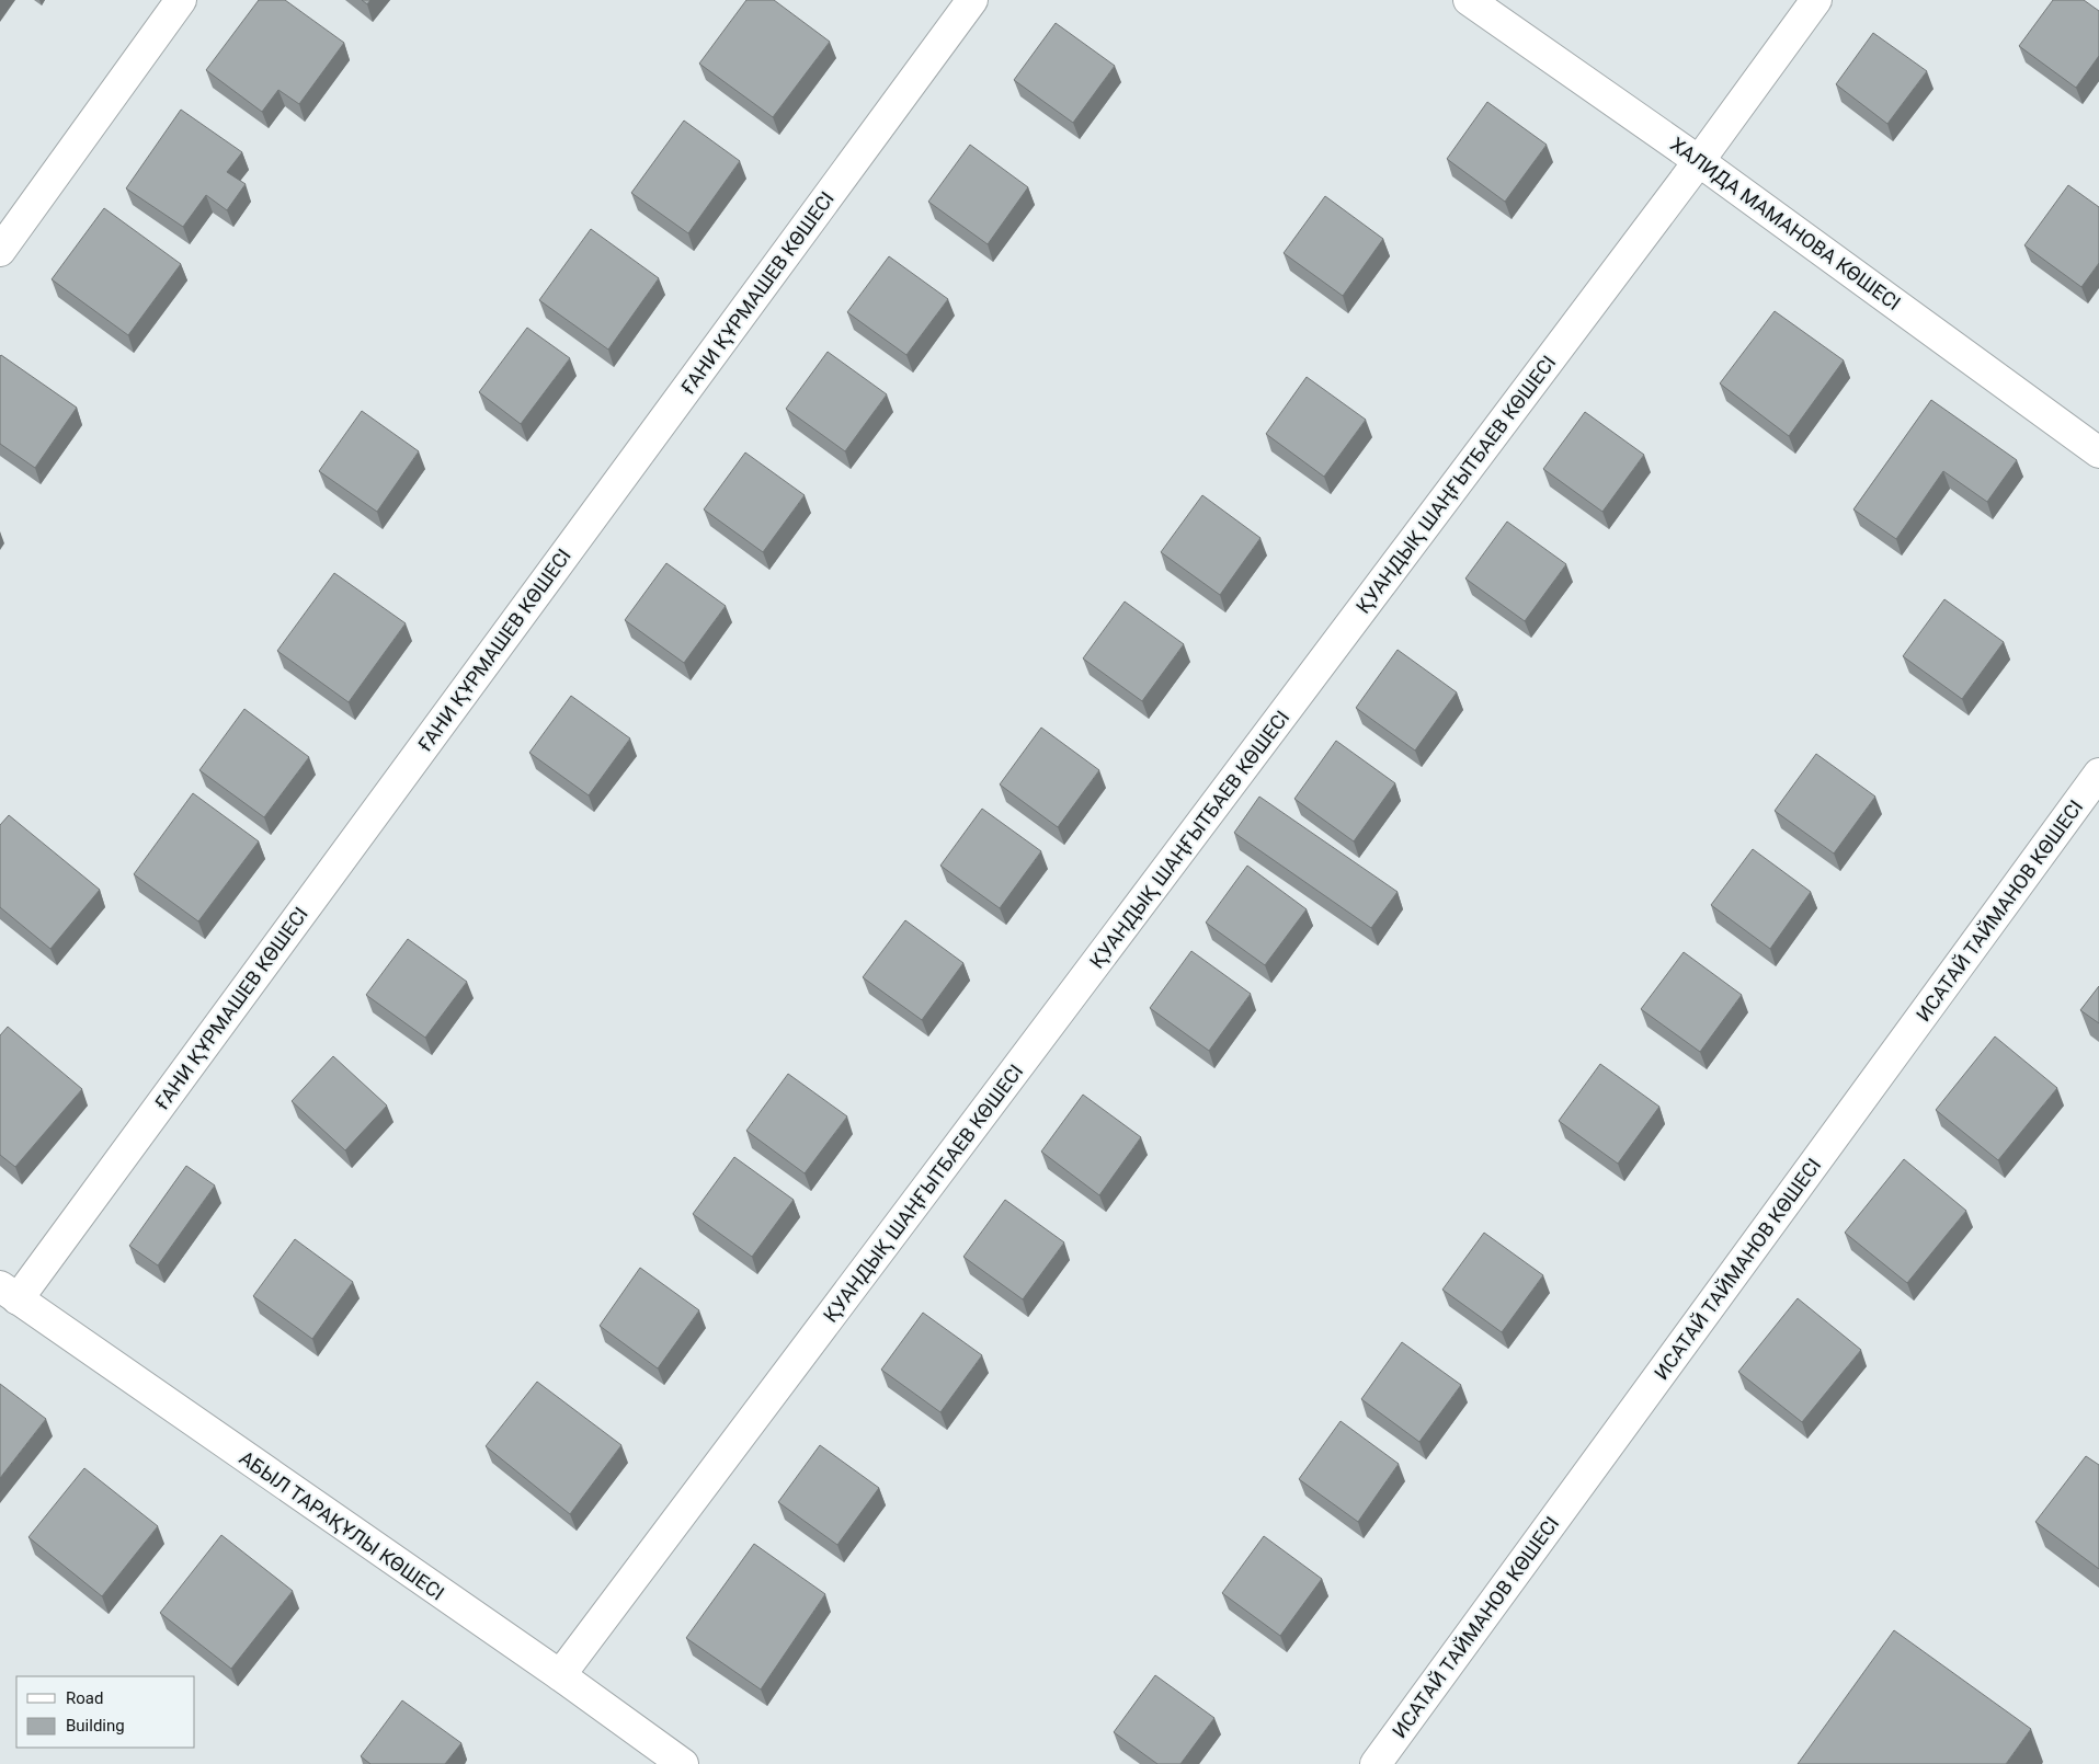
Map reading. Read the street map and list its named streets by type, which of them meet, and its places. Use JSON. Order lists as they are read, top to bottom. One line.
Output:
{"streets":{"street":["ХАЛИДА МАМАНОВА КӨШЕСІ","ҒАНИ ҚҰРМАШЕВ КӨШЕСІ","ҚУАНДЫҚ ШАҢҒЫТБАЕВ КӨШЕСІ","ИСАТАЙ ТАЙМАНОВ КӨШЕСІ","АБЫЛ ТАРАҚҰЛЫ КӨШЕСІ"]},"crossings":[["ХАЛИДА МАМАНОВА КӨШЕСІ","ҚУАНДЫҚ ШАҢҒЫТБАЕВ КӨШЕСІ"],["ҒАНИ ҚҰРМАШЕВ КӨШЕСІ","АБЫЛ ТАРАҚҰЛЫ КӨШЕСІ"],["ҚУАНДЫҚ ШАҢҒЫТБАЕВ КӨШЕСІ","АБЫЛ ТАРАҚҰЛЫ КӨШЕСІ"]],"legend":["Road","Building"]}
